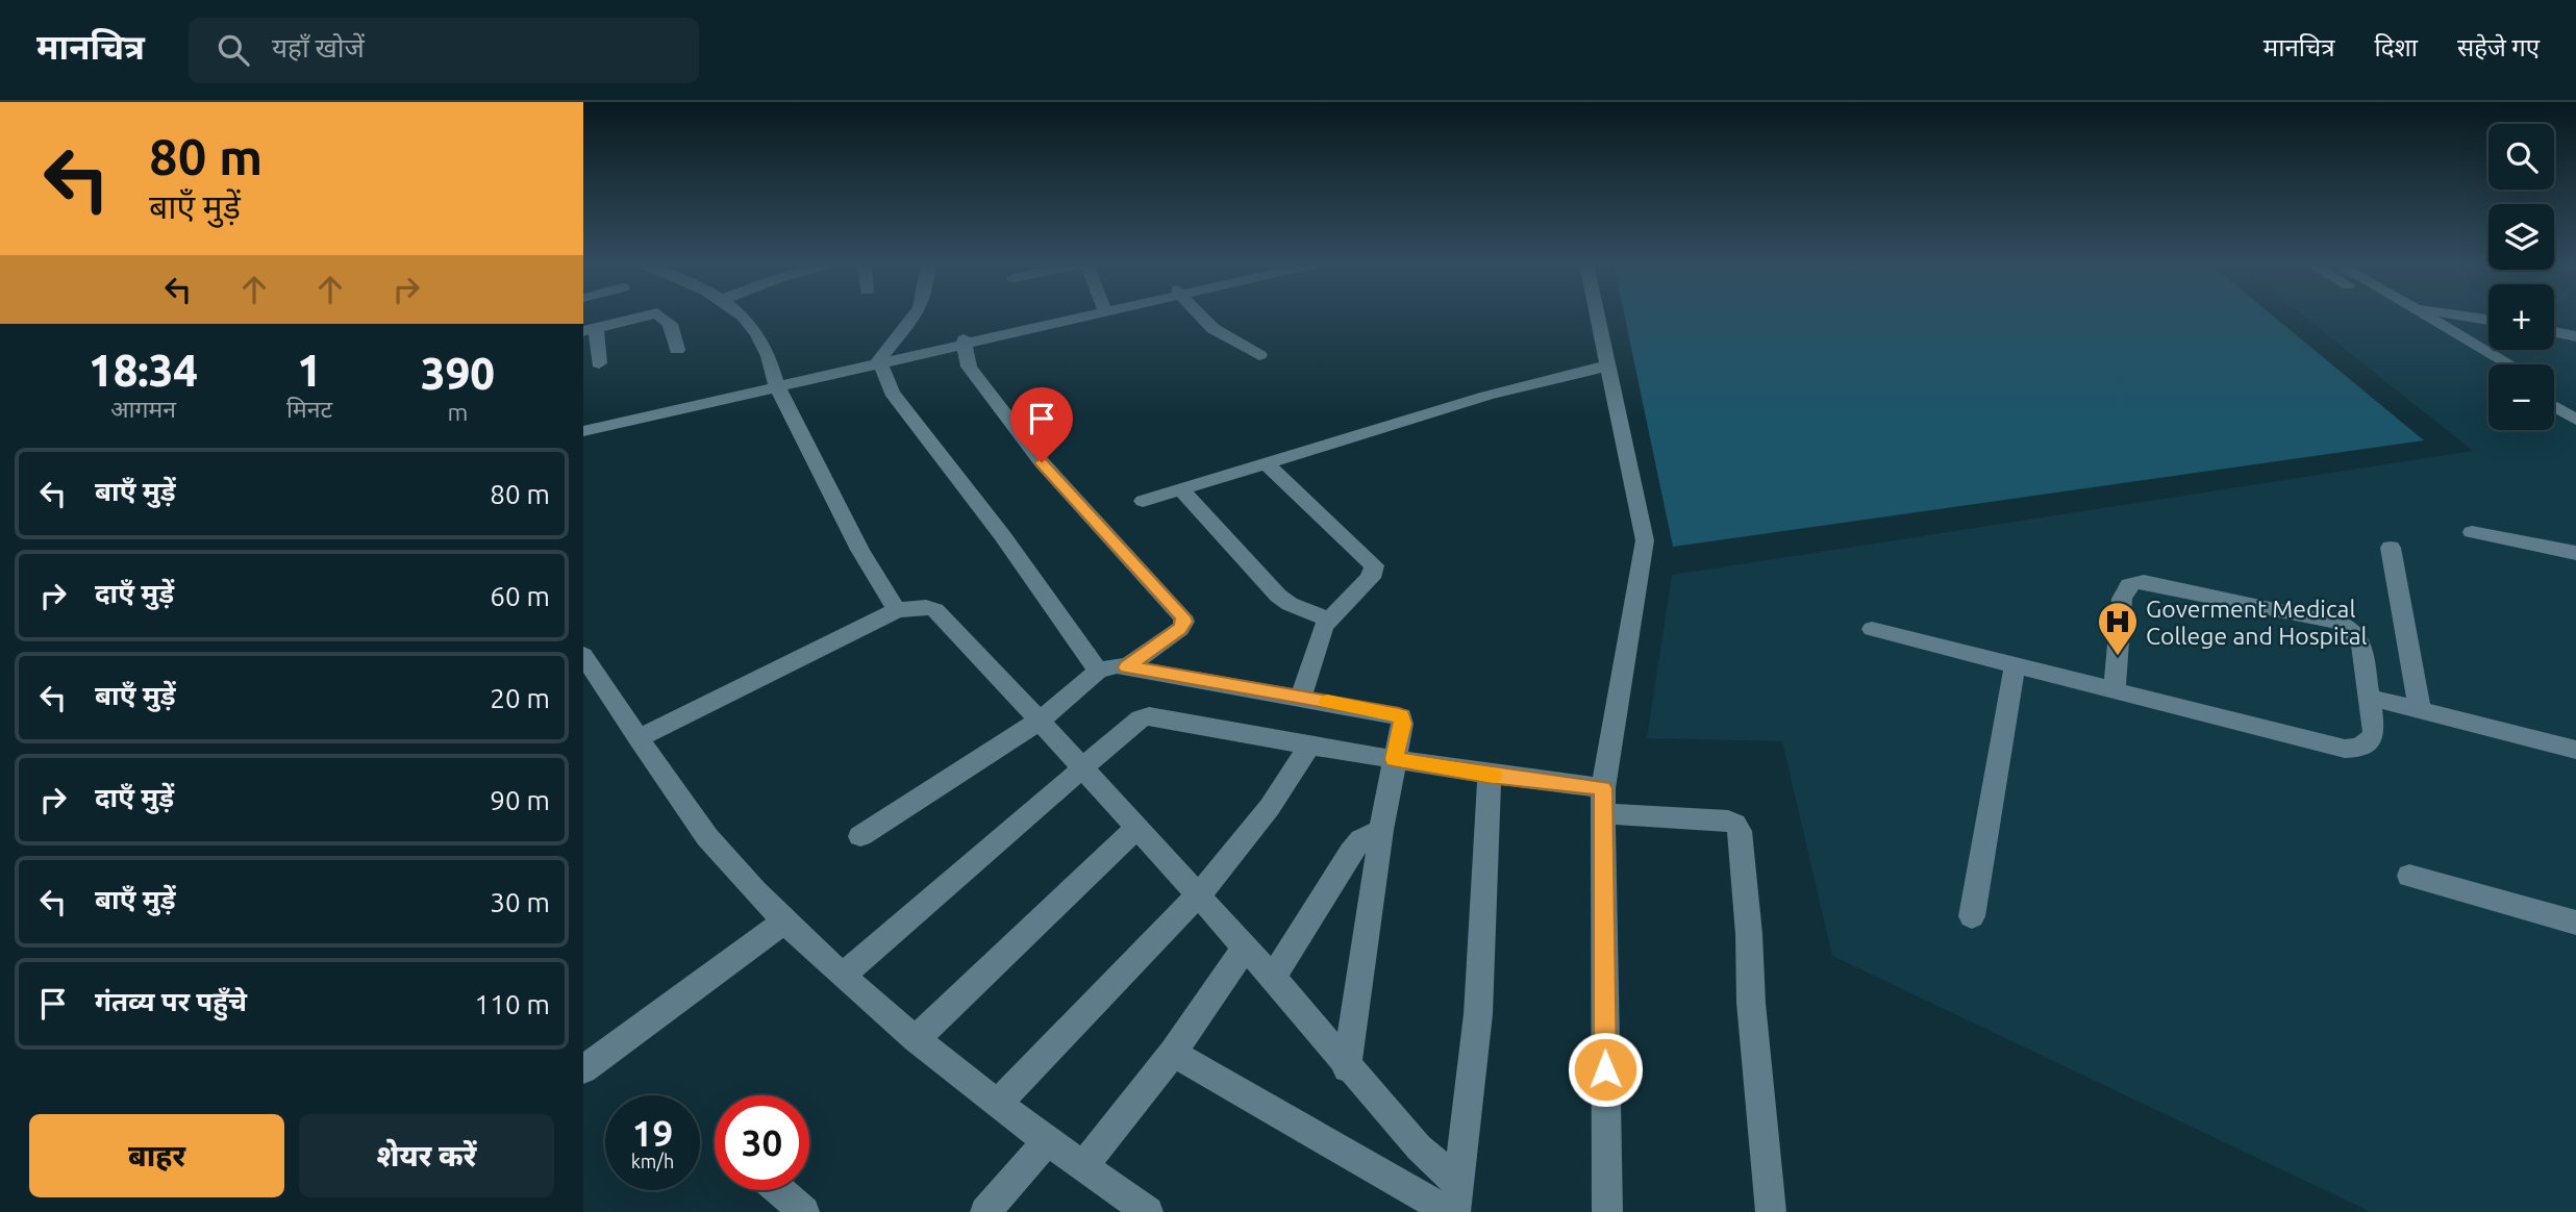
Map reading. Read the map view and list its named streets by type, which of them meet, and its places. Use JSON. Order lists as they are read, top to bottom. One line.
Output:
{"places":{"hospital":["Goverment Medical College and Hospital"]},"page":{"header":"मानचित्र","search":"यहाँ खोजें","nav":["मानचित्र","दिशा","सहेजे गए"],"turn":["80 m","बाएँ मुड़ें"],"map_buttons":["+","−"],"eta":["18:34","आगमन","1","मिनट","390","m"],"list":[{"name":"बाएँ मुड़ें","value":"80 m"},{"name":"दाएँ मुड़ें","value":"60 m"},{"name":"बाएँ मुड़ें","value":"20 m"},{"name":"दाएँ मुड़ें","value":"90 m"},{"name":"बाएँ मुड़ें","value":"30 m"},{"name":"गंतव्य पर पहुँचे","value":"110 m"}],"speed":"19 km/h","limit":"30","buttons":["बाहर","शेयर करें"]}}
